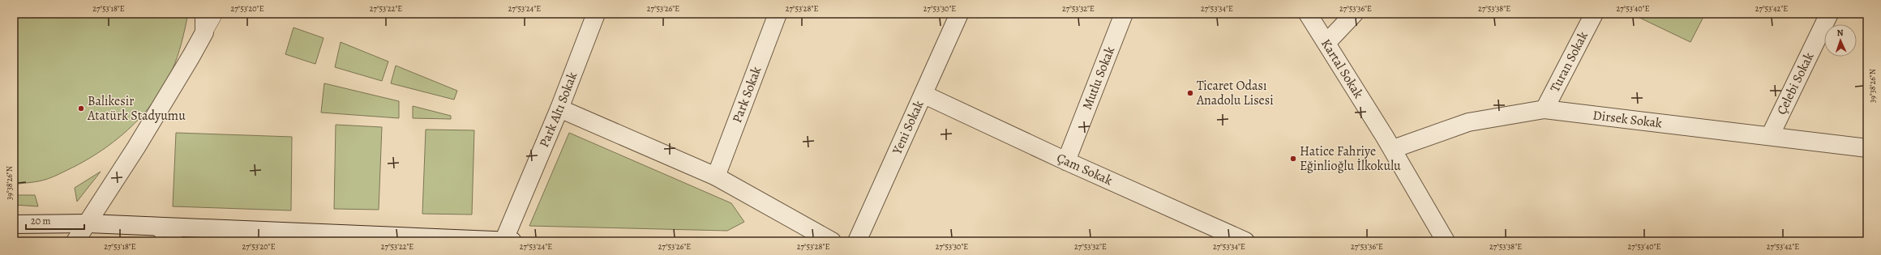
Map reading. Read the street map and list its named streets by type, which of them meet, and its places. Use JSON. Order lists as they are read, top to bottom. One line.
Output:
{"streets":{"street":["Turan Sokak","Kartal Sokak","Mutlu Sokak","Çelebi Sokak","Park Sokak","Park Altı Sokak","Dirsek Sokak","Yeni Sokak","Çam Sokak"]},"crossings":[["Turan Sokak","Dirsek Sokak"],["Kartal Sokak","Dirsek Sokak"],["Mutlu Sokak","Çam Sokak"],["Çelebi Sokak","Dirsek Sokak"],["Yeni Sokak","Çam Sokak"]],"places":["Ticaret Odası Anadolu Lisesi","Balıkesir Atatürk Stadyumu","Hatice Fahriye Eğinlioğlu İlkokulu"],"scale_bar":"20 m","north":"top","coordinates":["27°53'18\"E","27°53'20\"E","27°53'22\"E","27°53'24\"E","27°53'26\"E","27°53'28\"E","27°53'30\"E","27°53'32\"E","27°53'34\"E","27°53'36\"E","27°53'38\"E","27°53'40\"E","27°53'42\"E","39°38'26\"N"]}
